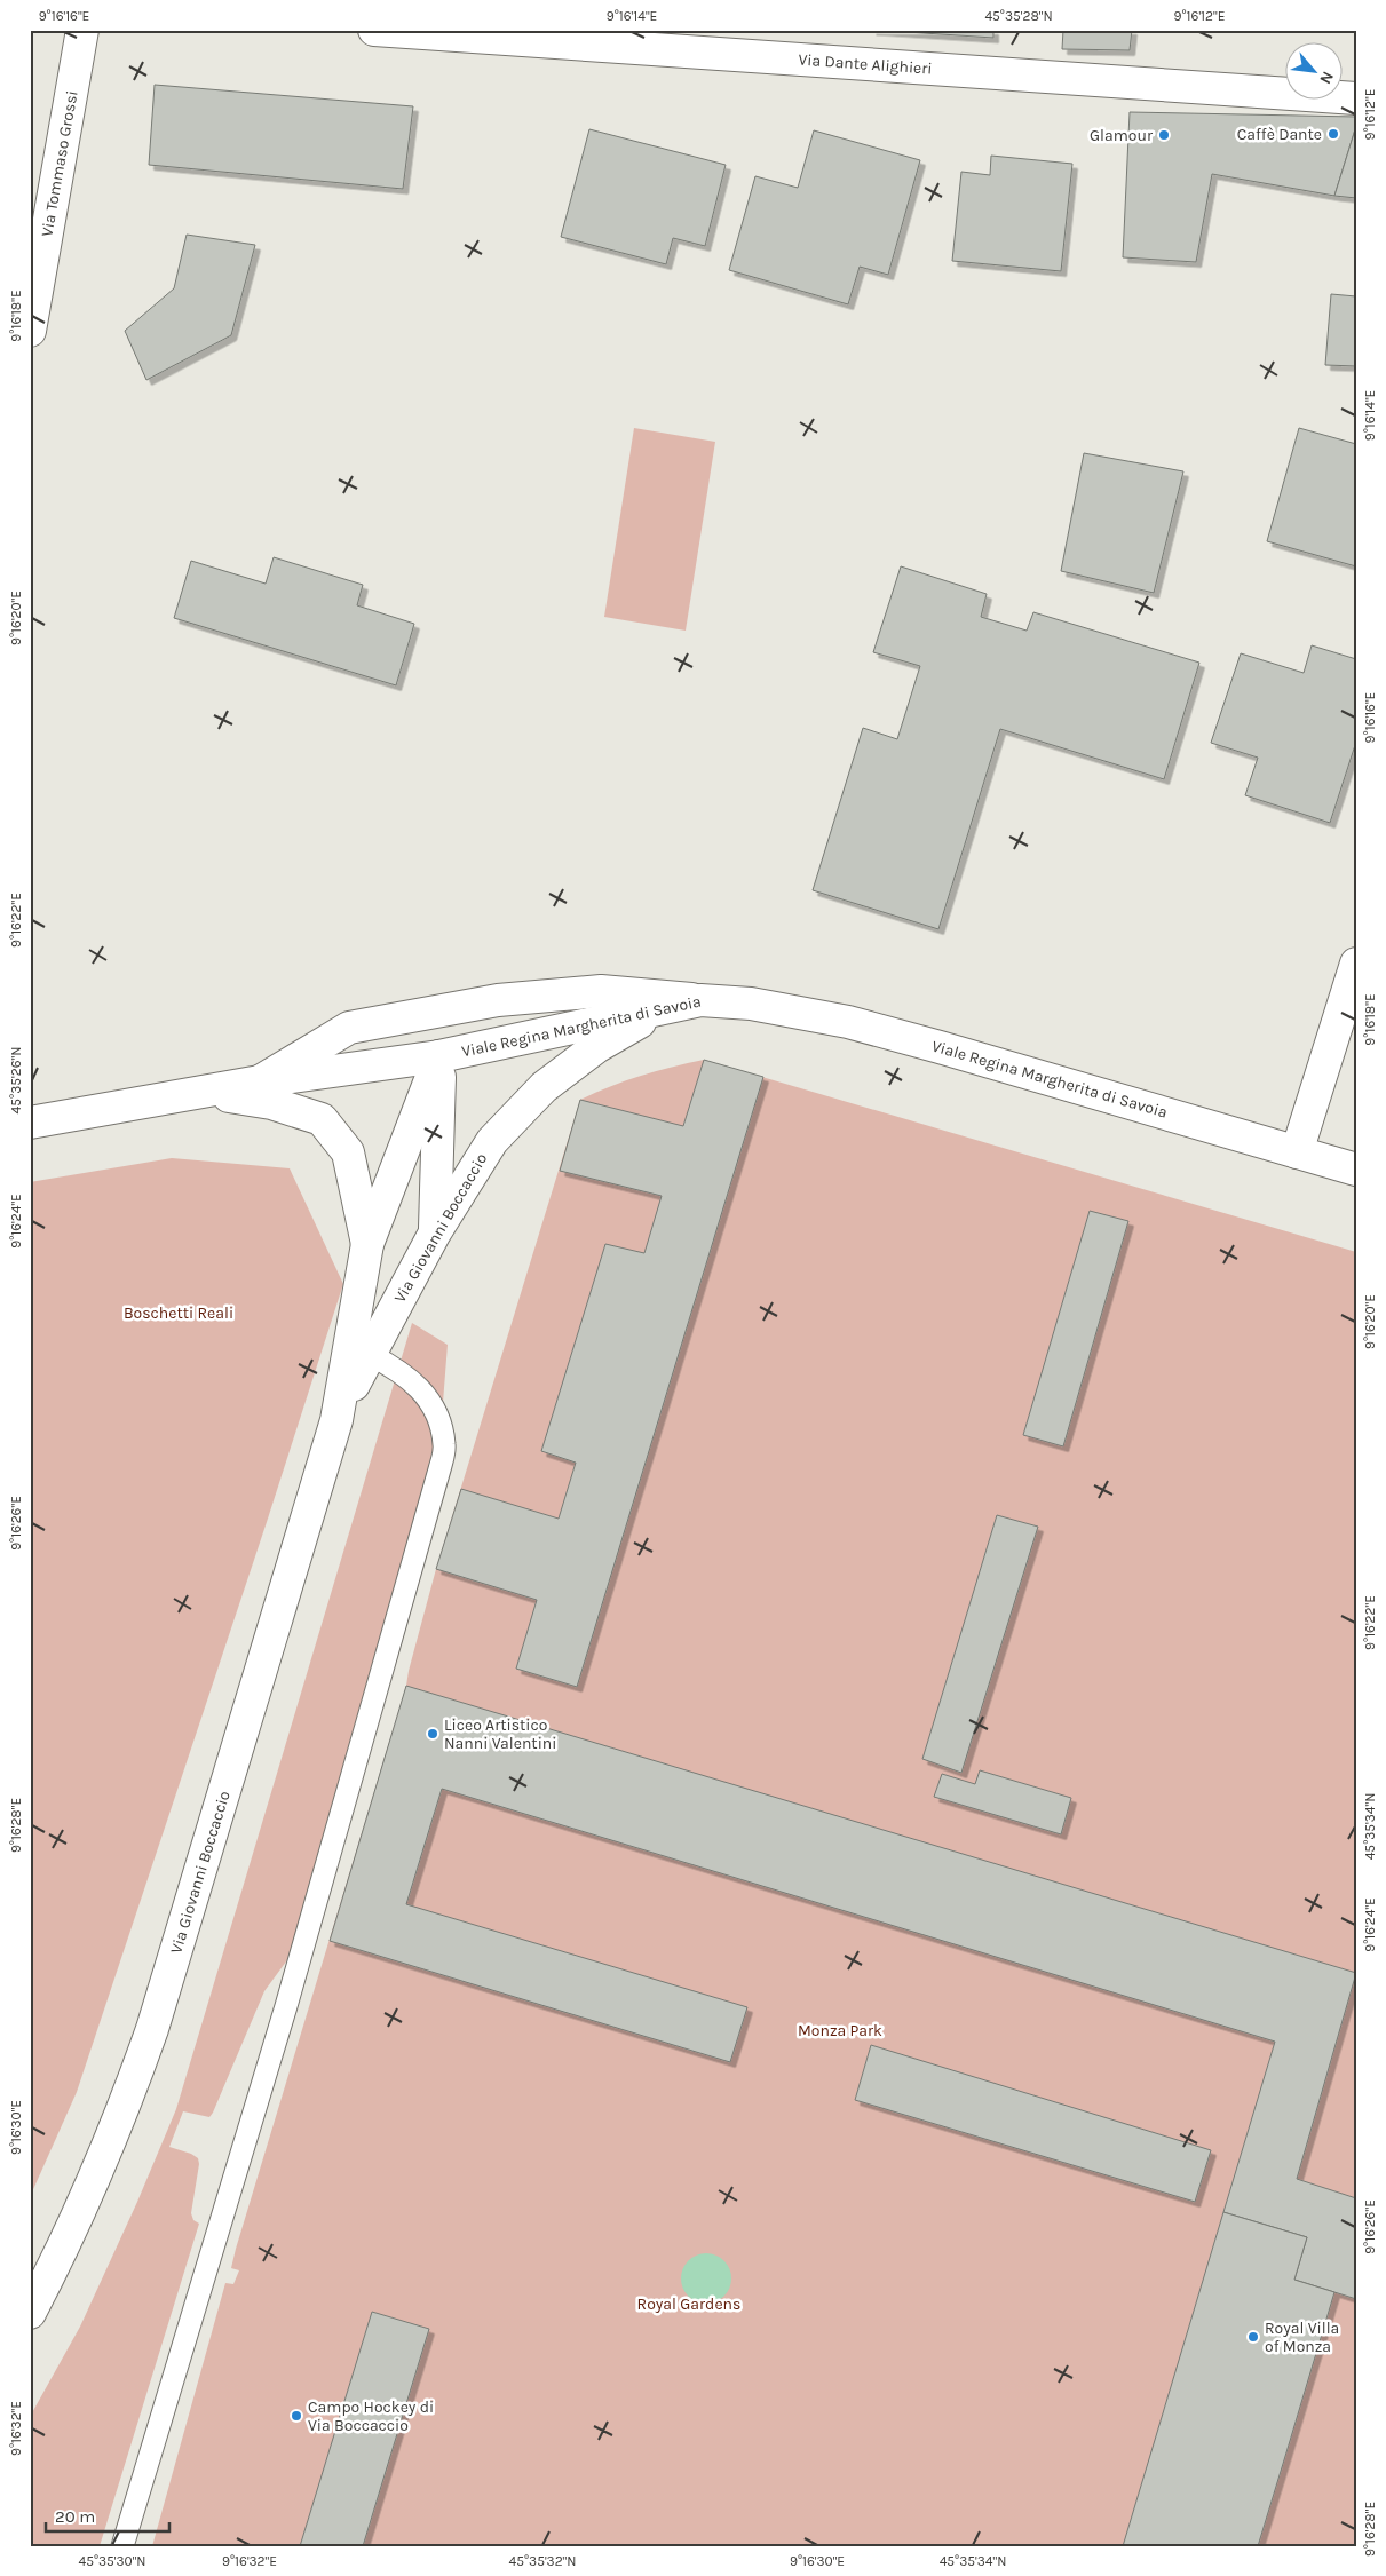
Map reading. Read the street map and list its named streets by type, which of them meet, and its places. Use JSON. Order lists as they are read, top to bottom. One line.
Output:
{"streets":{"main road":["Via Dante Alighieri","Via Tommaso Grossi","Viale Regina Margherita di Savoia","Via Giovanni Boccaccio"]},"crossings":[["Viale Regina Margherita di Savoia","Via Giovanni Boccaccio"]],"parks":["Boschetti Reali","Monza Park","Royal Gardens"],"places":["Caffè Dante","Glamour","Liceo Artistico Nanni Valentini","Royal Villa of Monza","Campo Hockey di Via Boccaccio"],"scale_bar":"20 m","north":"bottom right","coordinates":["9°16'16\"E","9°16'14\"E","45°35'28\"N","9°16'12\"E","9°16'18\"E","9°16'20\"E","9°16'22\"E","45°35'26\"N","9°16'24\"E","9°16'26\"E","9°16'28\"E","45°35'34\"N","9°16'30\"E","9°16'32\"E","45°35'30\"N","45°35'32\"N"]}
